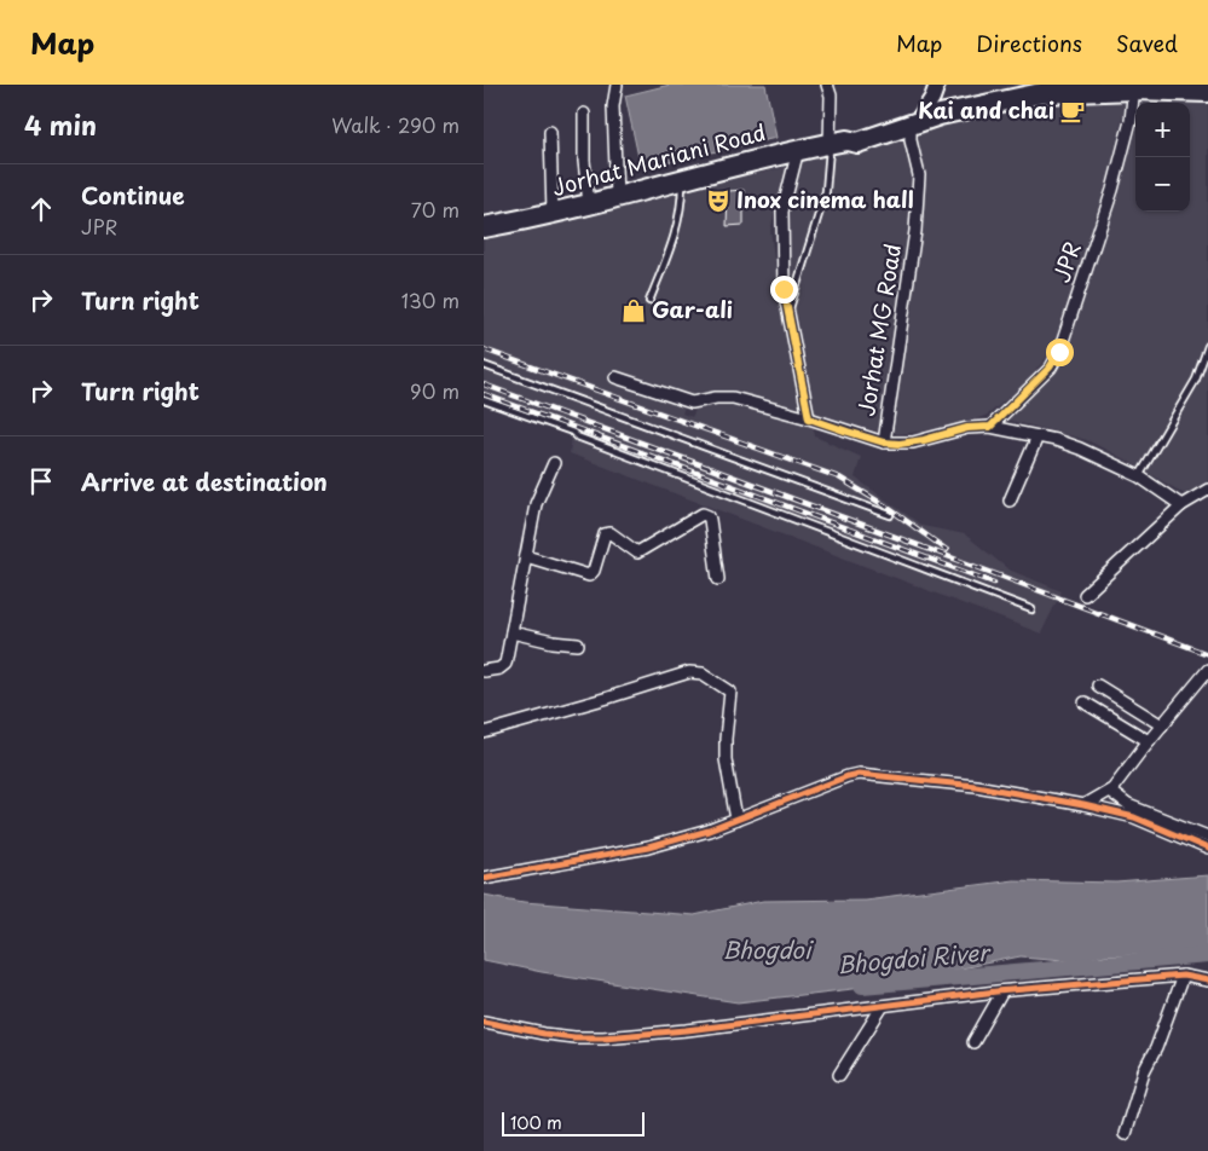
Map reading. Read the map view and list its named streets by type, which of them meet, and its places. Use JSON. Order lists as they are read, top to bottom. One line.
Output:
{"streets":{"highway":["Jorhat Mariani Road"],"street":["JPR","Jorhat MG Road"]},"crossings":[["Jorhat Mariani Road","JPR"],["Jorhat Mariani Road","Jorhat MG Road"]],"water":["Bhogdoi","Bhogdoi River"],"places":{"cafe":["Kai and chai"],"theatre":["Inox cinema hall"],"shop":["Gar-ali"]},"scale_bar":"100 m","page":{"header":"Map","nav":["Map","Directions","Saved"],"heading":["4 min","Walk · 290 m"],"map_buttons":["+","−"],"list":[["Continue","JPR","70 m"],["Turn right","130 m"],["Turn right","90 m"],"Arrive at destination"],"scale":"100 m"}}
